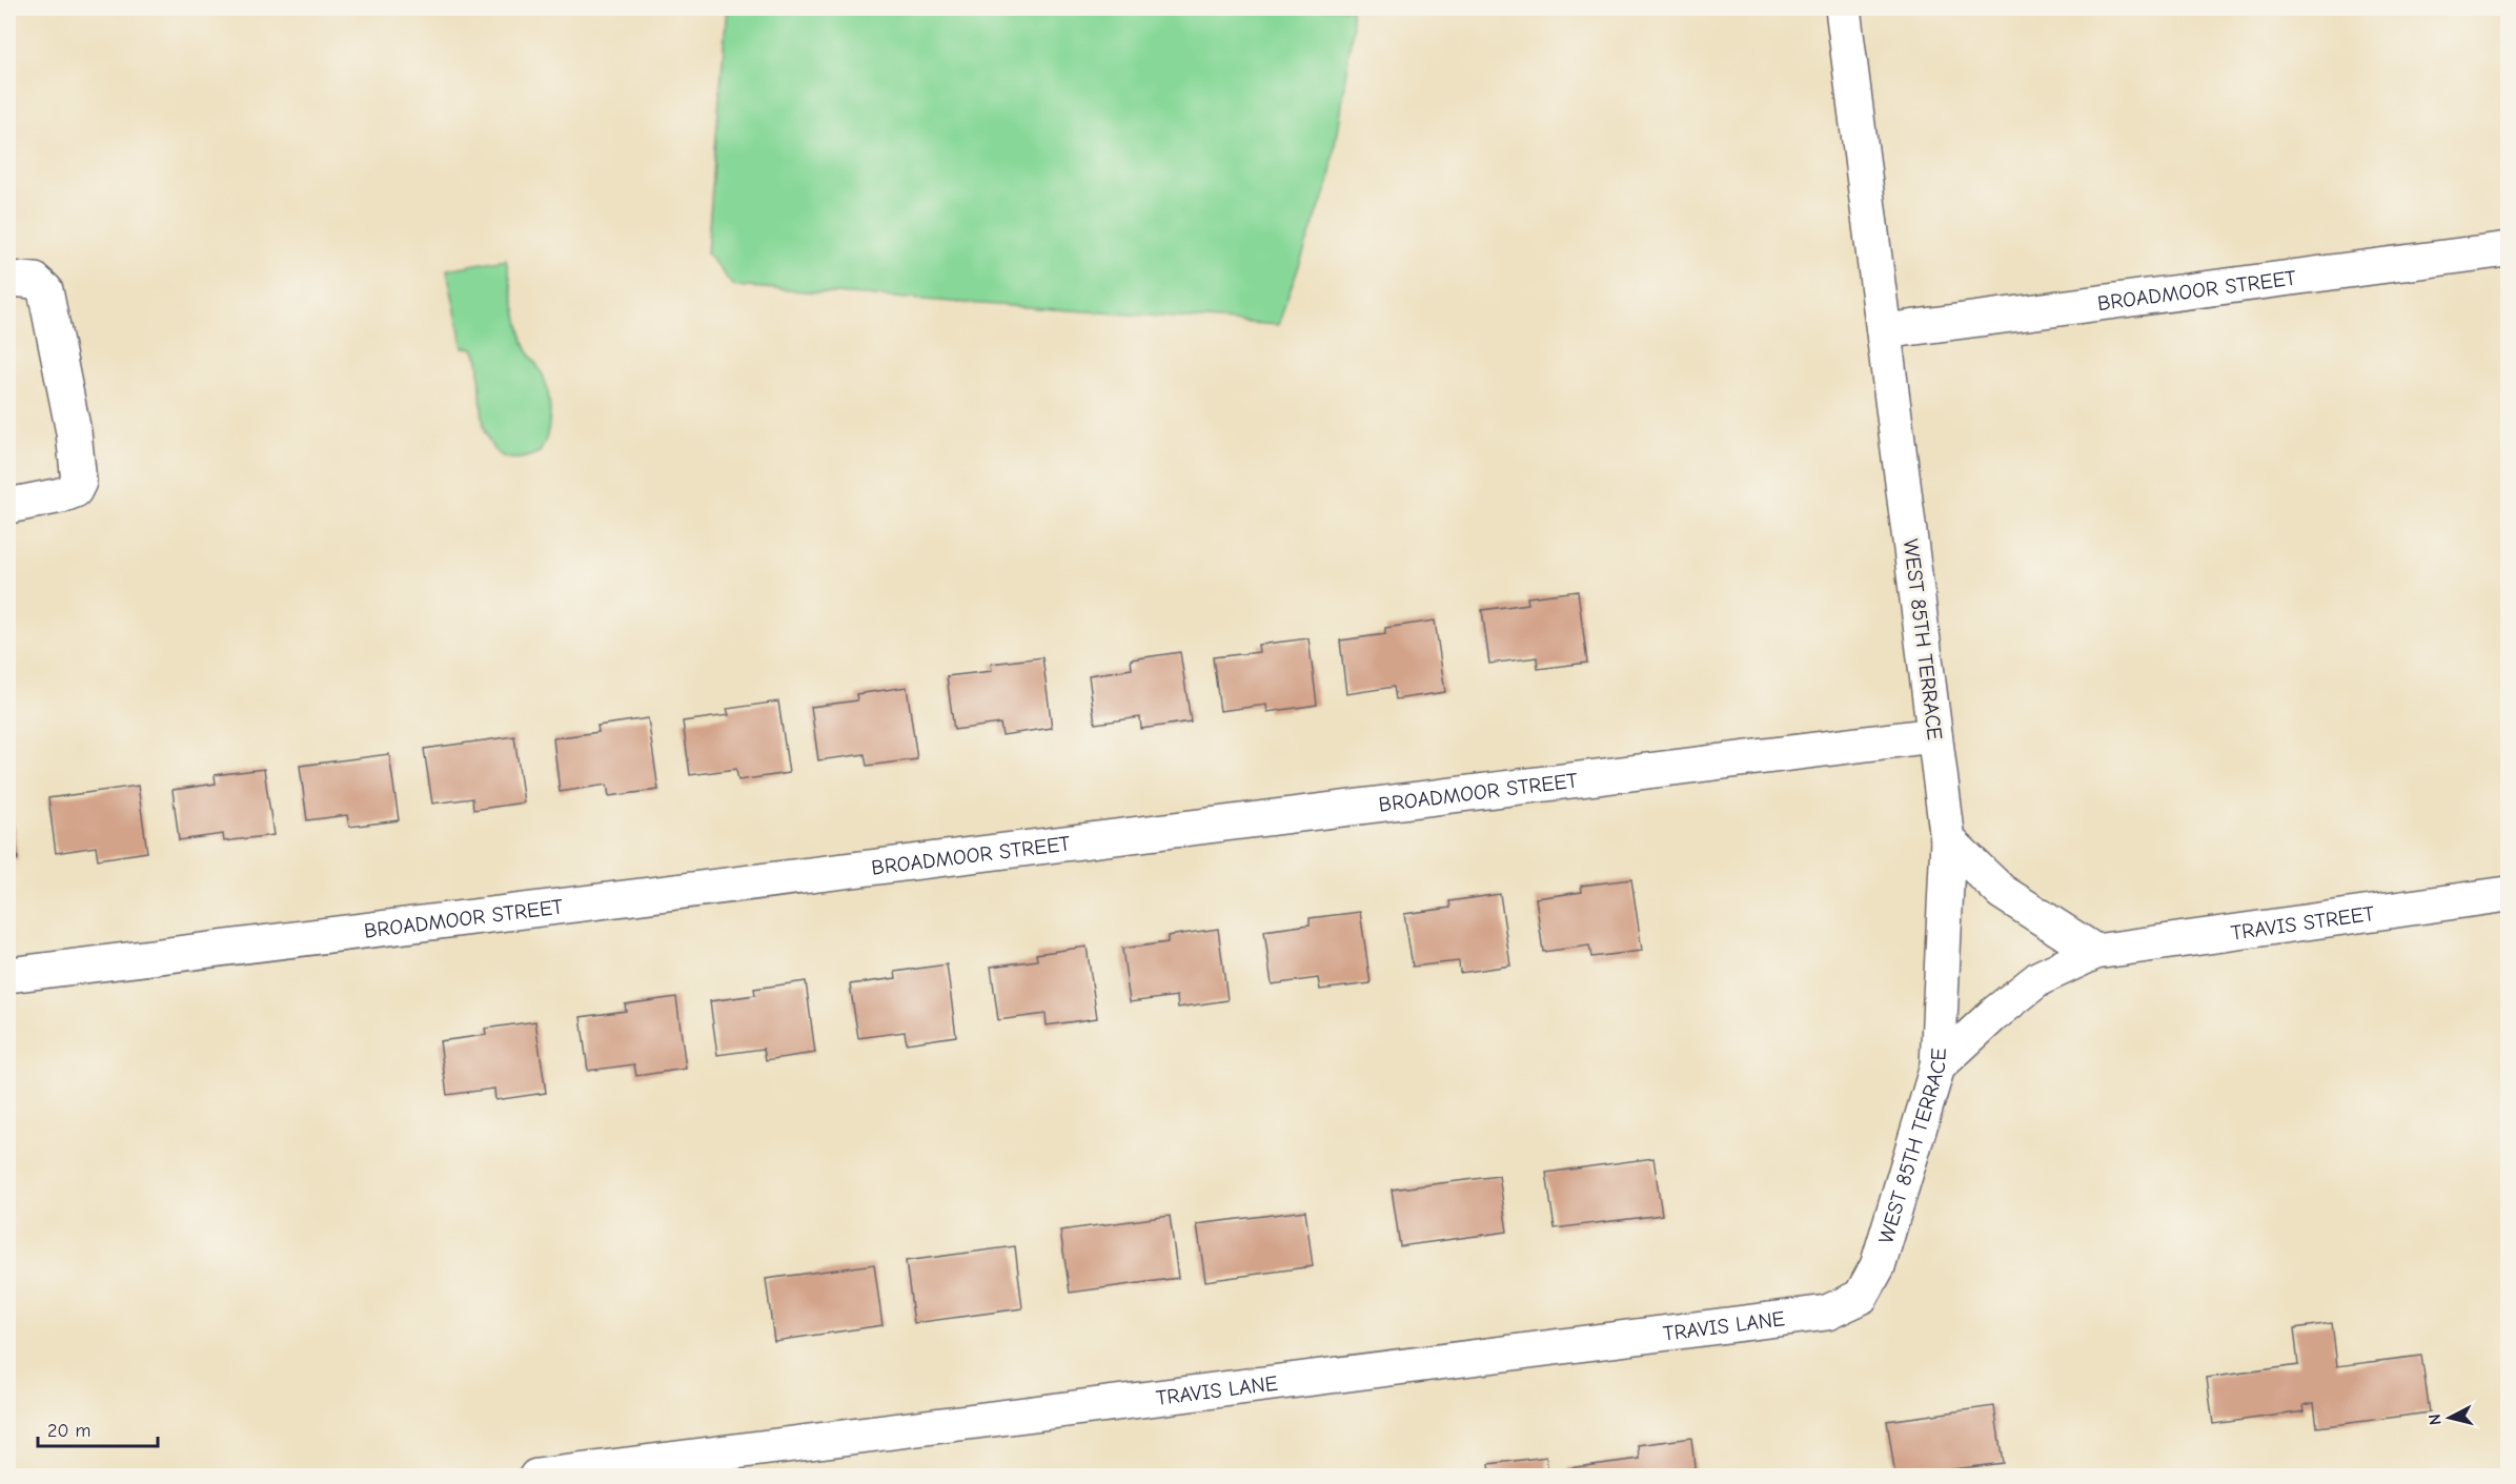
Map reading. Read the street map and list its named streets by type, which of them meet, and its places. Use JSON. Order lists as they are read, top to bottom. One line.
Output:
{"streets":{"street":["BROADMOOR STREET","WEST 85TH TERRACE","TRAVIS STREET","TRAVIS LANE"]},"crossings":[["BROADMOOR STREET","WEST 85TH TERRACE"],["WEST 85TH TERRACE","TRAVIS STREET"],["WEST 85TH TERRACE","TRAVIS LANE"]],"scale_bar":"20 m","north":"left"}
